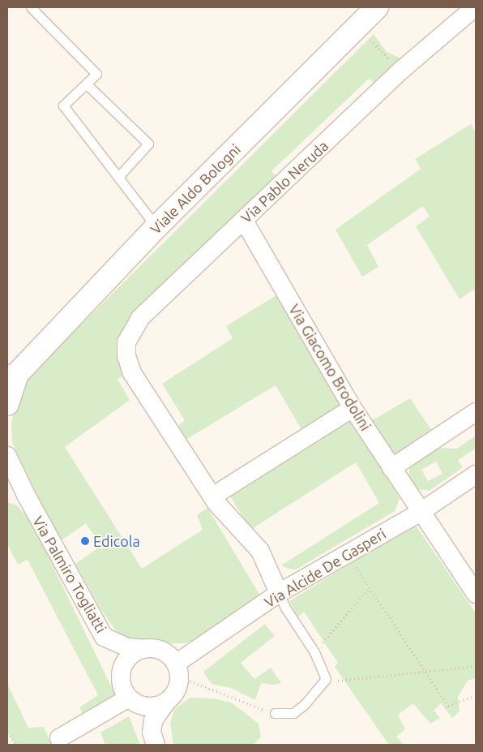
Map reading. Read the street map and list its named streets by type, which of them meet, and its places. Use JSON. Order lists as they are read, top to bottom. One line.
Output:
{"streets":{"main road":["Viale Aldo Bologni"],"street":["Via Pablo Neruda","Via Giacomo Brodolini","Via Alcide De Gasperi","Via Palmiro Togliatti"]},"crossings":[["Via Pablo Neruda","Via Giacomo Brodolini"],["Via Pablo Neruda","Via Alcide De Gasperi"],["Via Giacomo Brodolini","Via Alcide De Gasperi"],["Via Alcide De Gasperi","Via Palmiro Togliatti"]],"places":["Edicola"]}
